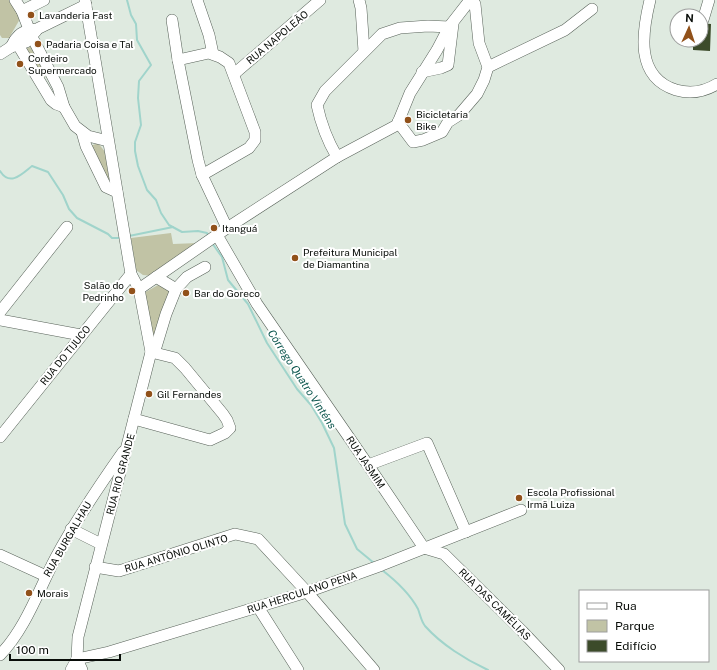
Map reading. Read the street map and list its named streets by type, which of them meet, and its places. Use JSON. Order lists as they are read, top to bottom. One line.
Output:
{"streets":{"street":["RUA NAPOLEÃO","RUA DO TIJUCO","RUA JASMIM","RUA RIO GRANDE","RUA BURGALHAU","RUA ANTÔNIO OLINTO","RUA HERCULANO PENA","RUA DAS CAMÉLIAS"]},"crossings":[["RUA DO TIJUCO","RUA RIO GRANDE"],["RUA JASMIM","RUA HERCULANO PENA"],["RUA JASMIM","RUA DAS CAMÉLIAS"],["RUA RIO GRANDE","RUA BURGALHAU"],["RUA RIO GRANDE","RUA ANTÔNIO OLINTO"],["RUA RIO GRANDE","RUA HERCULANO PENA"],["RUA ANTÔNIO OLINTO","RUA HERCULANO PENA"],["RUA HERCULANO PENA","RUA DAS CAMÉLIAS"]],"water":["Córrego Quatro Vinténs"],"places":["Lavanderia Fast","Padaria Coisa e Tal","Cordeiro Supermercado","Bicicletaria Bike","Itanguá","Prefeitura Municipal de Diamantina","Salão do Pedrinho","Bar do Goreco","Gil Fernandes","Escola Profissional Irmã Luiza","Morais"],"legend":["Rua","Parque","Edifício"],"scale_bar":"100 m","north":"top"}
